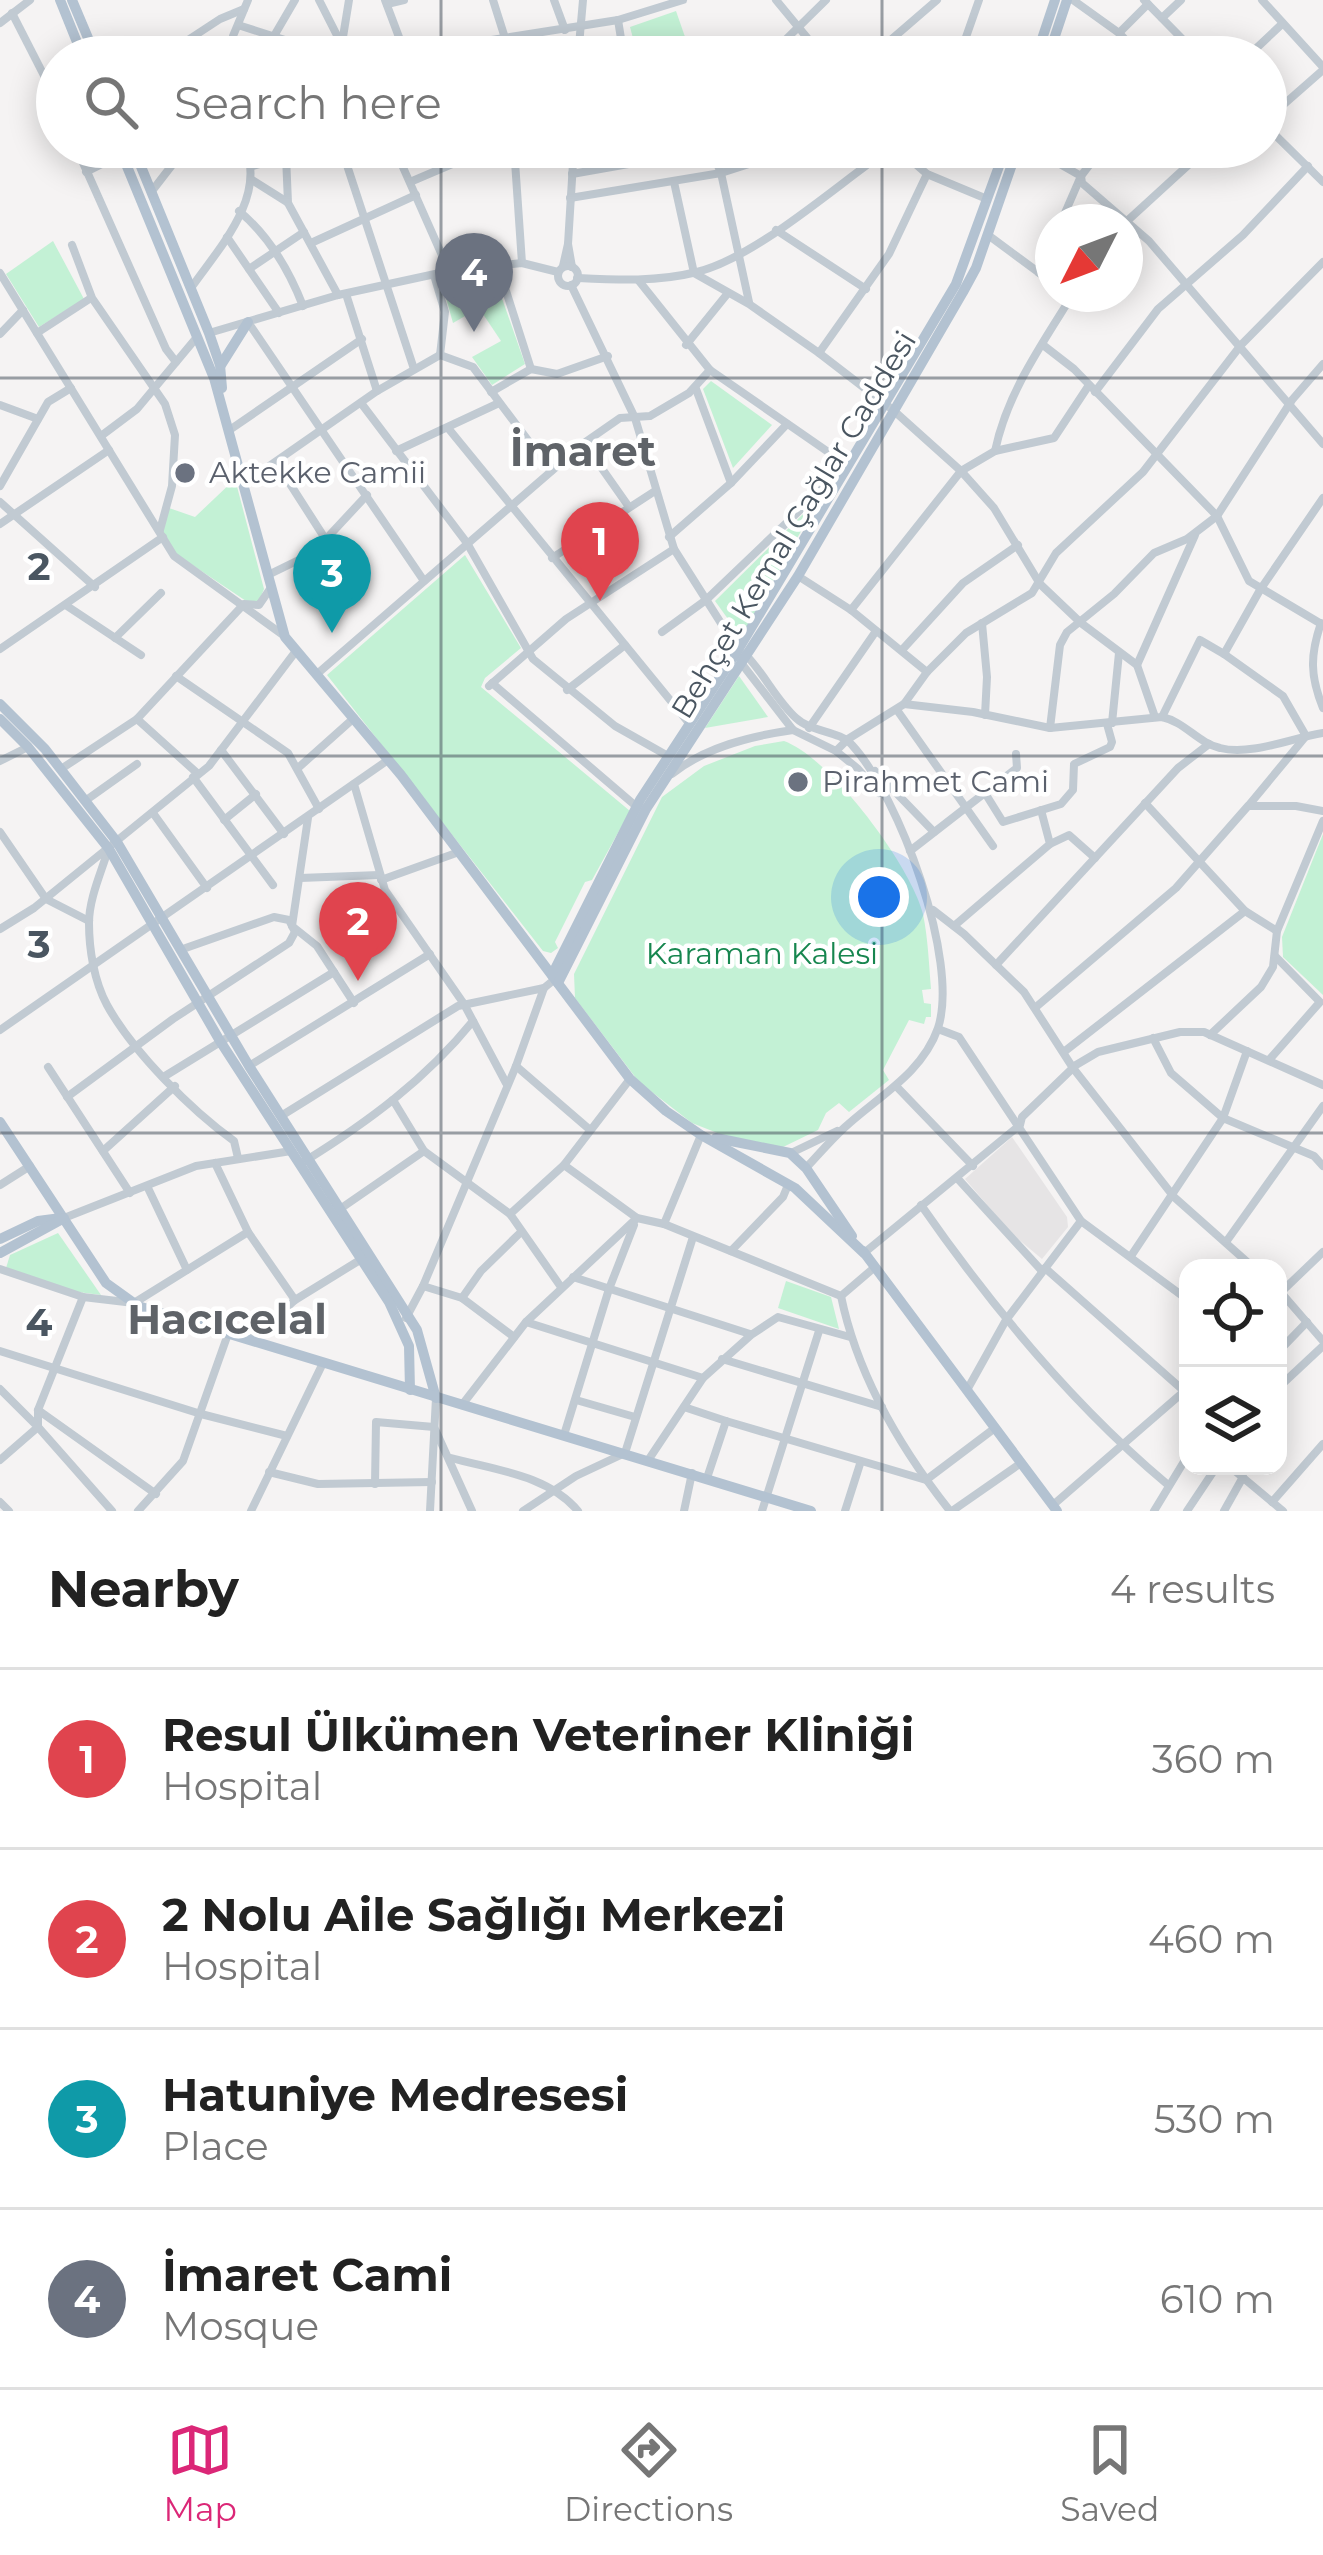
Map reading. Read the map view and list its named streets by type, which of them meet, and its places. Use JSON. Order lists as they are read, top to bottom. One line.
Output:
{"streets":{"main road":["Behçet Kemal Çağlar Caddesi"]},"districts":["İmaret","Hacıcelal"],"parks":["Karaman Kalesi"],"places":["Aktekke Camii","Pirahmet Cami"],"north":"bottom left","page":{"search":"Search here","pins":["4","1","3","2"],"heading":["Nearby","4 results"],"list":[{"mark":"1","name":"Resul Ülkümen Veteriner Kliniği","note":"Hospital","value":"360 m"},{"mark":"2","name":"2 Nolu Aile Sağlığı Merkezi","note":"Hospital","value":"460 m"},{"mark":"3","name":"Hatuniye Medresesi","note":"Place","value":"530 m"},{"mark":"4","name":"İmaret Cami","note":"Mosque","value":"610 m"}],"nav":["Map","Directions","Saved"]},"grid":{"rows":["2","3","4"]}}
